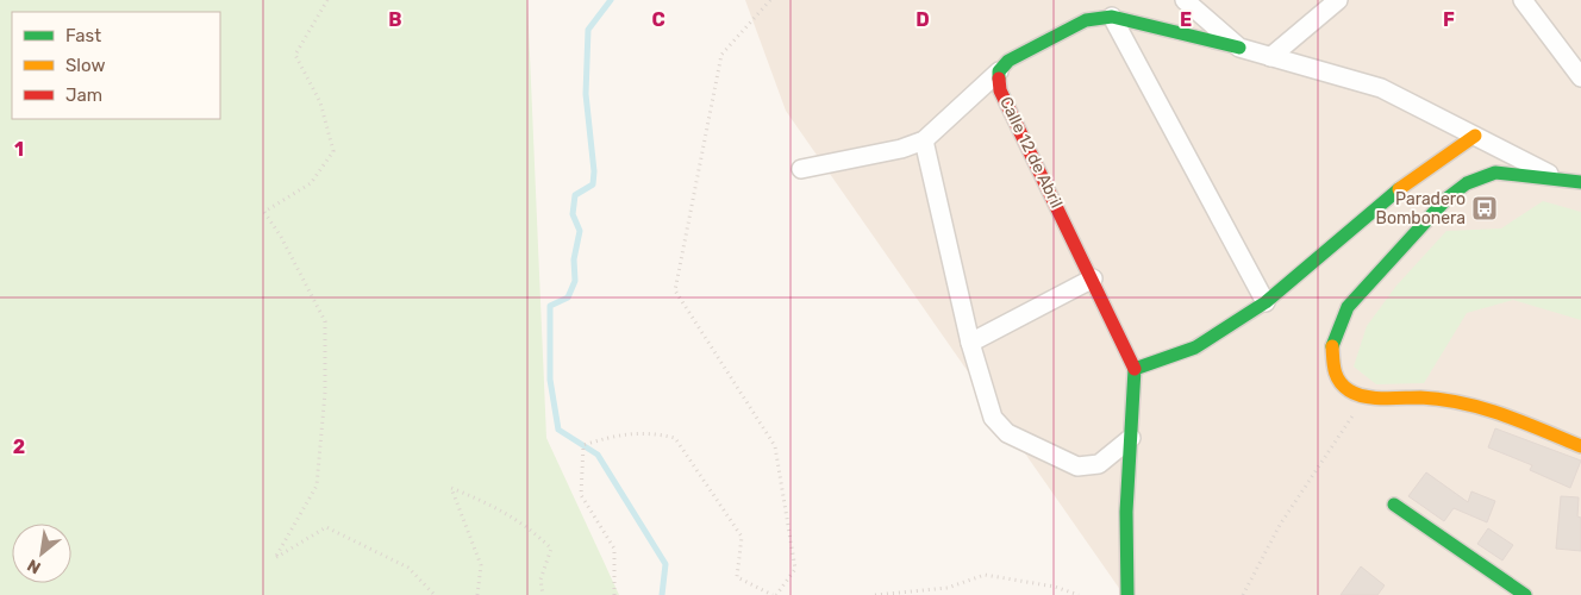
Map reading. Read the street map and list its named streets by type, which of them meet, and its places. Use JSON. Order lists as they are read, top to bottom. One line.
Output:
{"streets":{"street":["Calle 12 de Abril"]},"places":{"bus stop":["Paradero Bombonera"]},"legend":["Fast","Slow","Jam"],"north":"bottom left","grid":{"columns":["B","C","D","E","F"],"rows":["1","2"]}}
